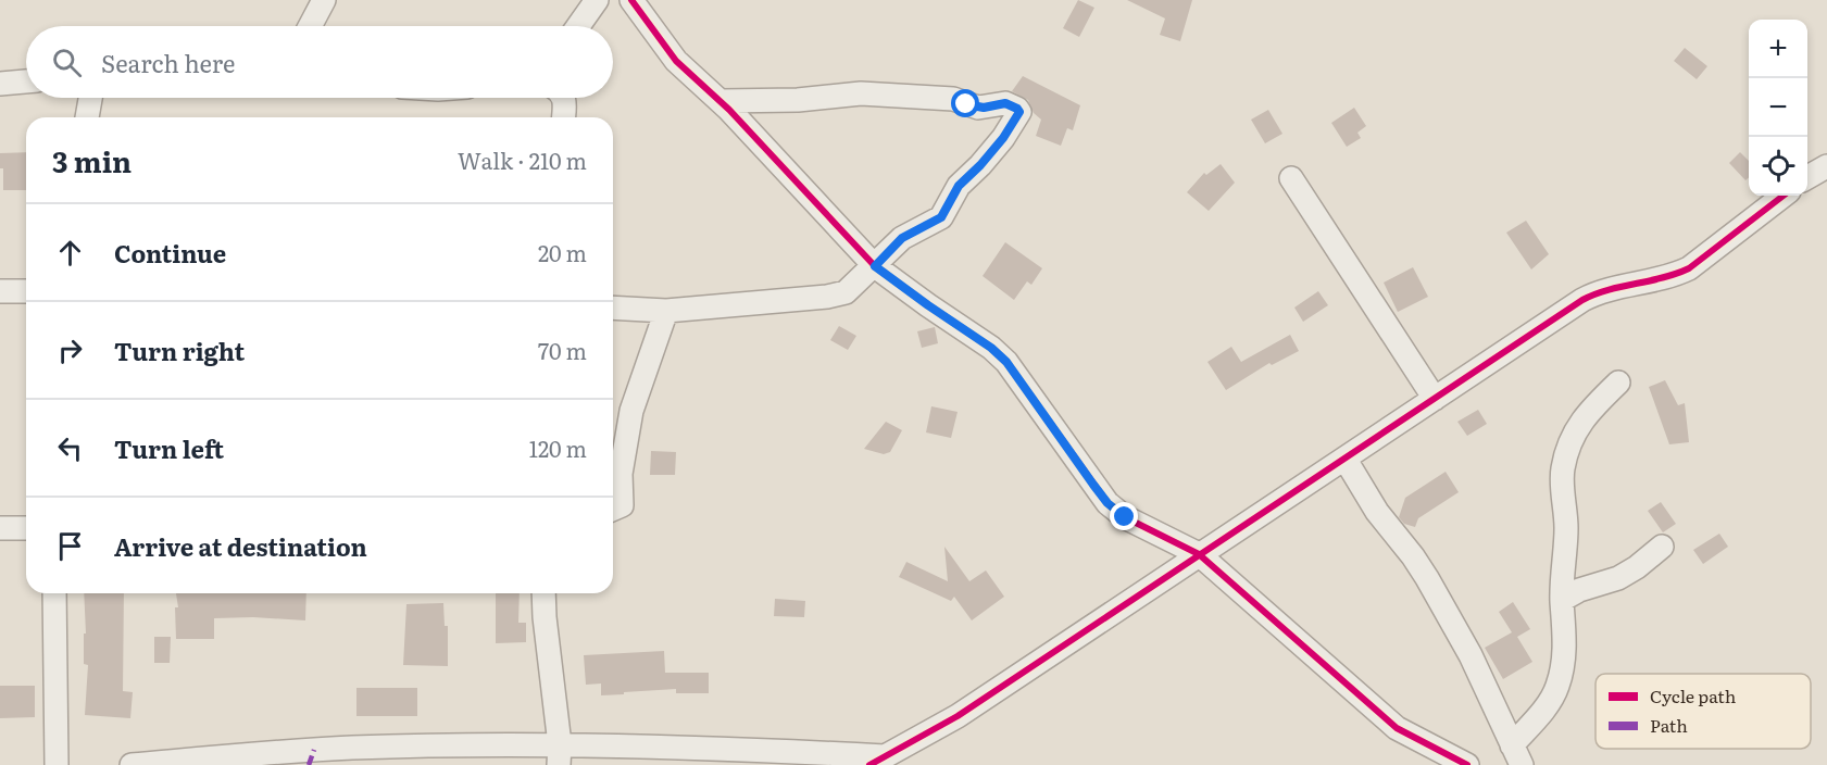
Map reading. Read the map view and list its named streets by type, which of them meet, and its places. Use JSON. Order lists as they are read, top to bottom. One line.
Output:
{"legend":["Cycle path","Path"],"page":{"map_buttons":["+","−"],"search":"Search here","heading":["3 min","Walk · 210 m"],"list":[["Continue","20 m"],["Turn right","70 m"],["Turn left","120 m"],"Arrive at destination"]}}
